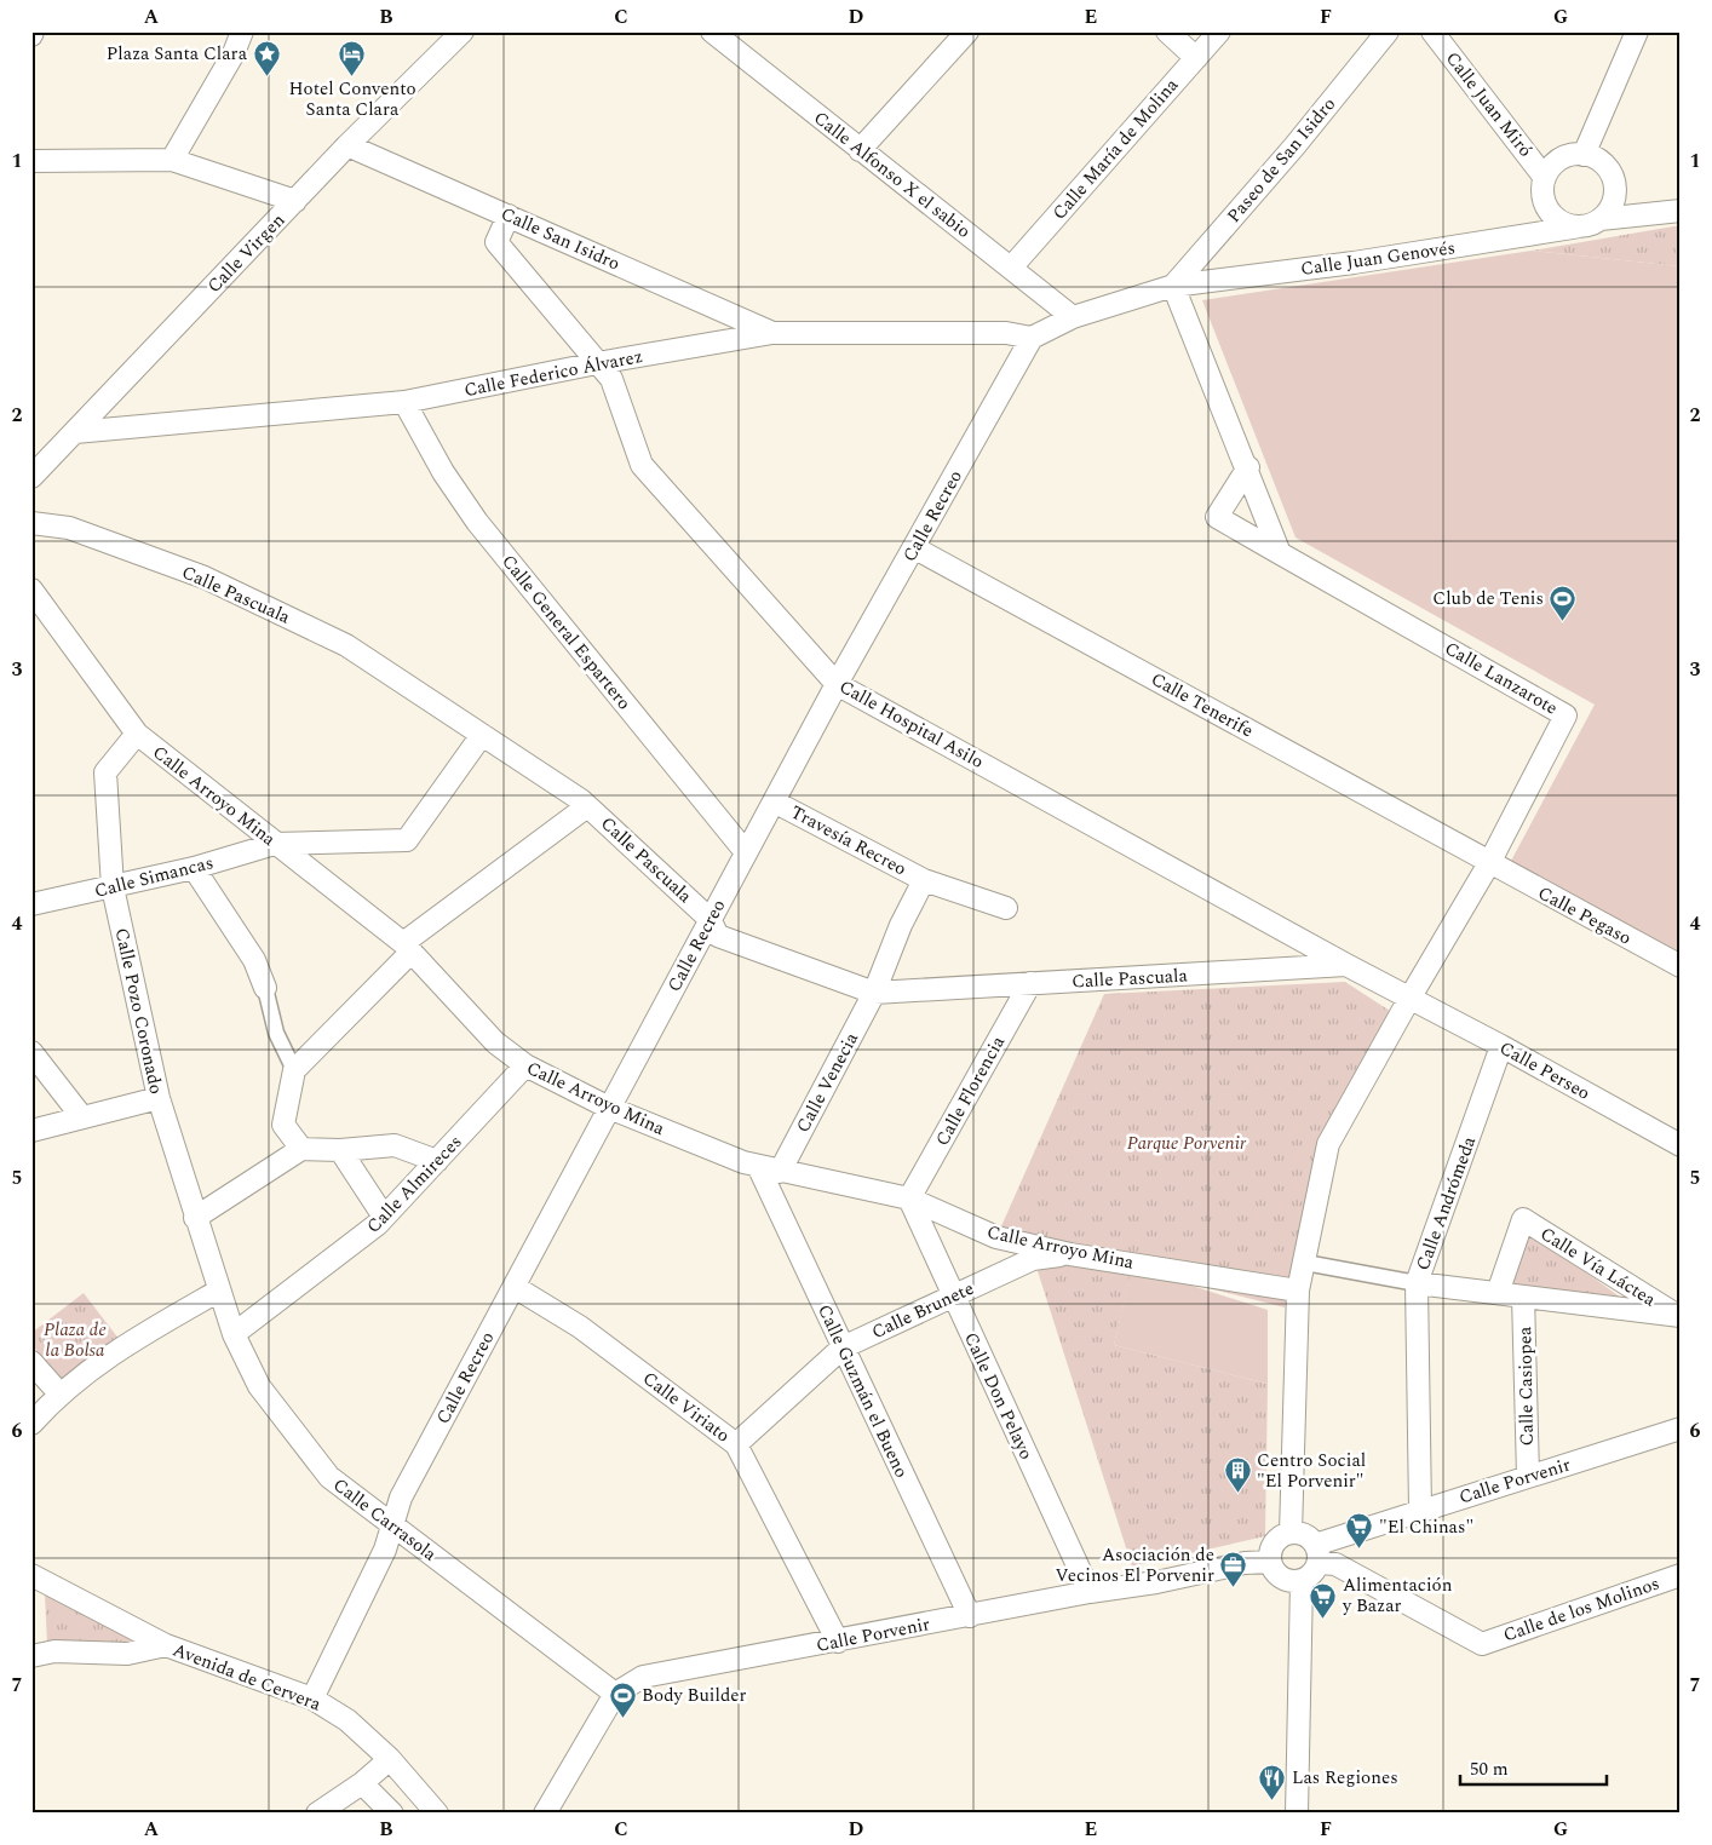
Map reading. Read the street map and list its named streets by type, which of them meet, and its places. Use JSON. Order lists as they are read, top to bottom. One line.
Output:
{"streets":{"street":["Calle Juan Miró","Calle María de Molina","Paseo de San Isidro","Calle Alfonso X el sabio","Calle San Isidro","Calle Virgen","Calle Juan Genovés","Calle Federico Álvarez","Calle Recreo","Calle Pascuala","Calle General Espartero","Calle Lanzarote","Calle Tenerife","Calle Hospital Asilo","Calle Arroyo Mina","Travesía Recreo","Calle Simancas","Calle Pegaso","Calle Pozo Coronado","Calle Perseo","Calle Venecia","Calle Florencia","Calle Almireces","Calle Andrómeda","Calle Vía Láctea","Calle Brunete","Calle Casiopea","Calle Guzmán el Bueno","Calle Don Pelayo","Calle Viriato","Calle Porvenir","Calle Carrasola","Calle de los Molinos","Avenida de Cervera"]},"crossings":[["Calle Juan Miró","Calle Juan Genovés"],["Calle María de Molina","Calle Alfonso X el sabio"],["Paseo de San Isidro","Calle Juan Genovés"],["Calle San Isidro","Calle Virgen"],["Calle San Isidro","Calle Federico Álvarez"],["Calle San Isidro","Calle Hospital Asilo"],["Calle Virgen","Calle Federico Álvarez"],["Calle Federico Álvarez","Calle Recreo"],["Calle Federico Álvarez","Calle General Espartero"],["Calle Federico Álvarez","Calle Hospital Asilo"],["Calle Recreo","Calle Pascuala"],["Calle Recreo","Calle General Espartero"],["Calle Recreo","Calle Tenerife"],["Calle Recreo","Calle Hospital Asilo"],["Calle Recreo","Calle Arroyo Mina"],["Calle Recreo","Travesía Recreo"],["Calle Recreo","Calle Viriato"],["Calle Recreo","Calle Carrasola"],["Calle Recreo","Avenida de Cervera"],["Calle Pascuala","Calle Hospital Asilo"],["Calle Pascuala","Travesía Recreo"],["Calle Pascuala","Calle Simancas"],["Calle Pascuala","Calle Venecia"],["Calle Pascuala","Calle Florencia"],["Calle Lanzarote","Calle Tenerife"],["Calle Lanzarote","Calle Hospital Asilo"],["Calle Lanzarote","Calle Arroyo Mina"],["Calle Lanzarote","Calle Pegaso"],["Calle Lanzarote","Calle Perseo"],["Calle Lanzarote","Calle Vía Láctea"],["Calle Lanzarote","Calle Porvenir"],["Calle Lanzarote","Calle de los Molinos"],["Calle Tenerife","Calle Pegaso"],["Calle Hospital Asilo","Calle Perseo"],["Calle Arroyo Mina","Calle Simancas"],["Calle Arroyo Mina","Calle Pozo Coronado"],["Calle Arroyo Mina","Calle Venecia"],["Calle Arroyo Mina","Calle Florencia"],["Calle Arroyo Mina","Calle Almireces"],["Calle Arroyo Mina","Calle Brunete"],["Calle Arroyo Mina","Calle Guzmán el Bueno"],["Calle Arroyo Mina","Calle Don Pelayo"],["Travesía Recreo","Calle Venecia"],["Calle Simancas","Calle Pozo Coronado"],["Calle Pozo Coronado","Calle Carrasola"],["Calle Perseo","Calle Andrómeda"],["Calle Florencia","Calle Don Pelayo"],["Calle Almireces","Calle Carrasola"],["Calle Andrómeda","Calle Vía Láctea"],["Calle Andrómeda","Calle Porvenir"],["Calle Vía Láctea","Calle Casiopea"],["Calle Brunete","Calle Guzmán el Bueno"],["Calle Brunete","Calle Don Pelayo"],["Calle Brunete","Calle Viriato"],["Calle Casiopea","Calle Porvenir"],["Calle Guzmán el Bueno","Calle Porvenir"],["Calle Don Pelayo","Calle Porvenir"],["Calle Viriato","Calle Porvenir"],["Calle Porvenir","Calle Carrasola"],["Calle Porvenir","Calle de los Molinos"]],"parks":["Parque Porvenir","Plaza de la Bolsa"],"places":{"place":["Plaza Santa Clara"],"hotel":["Hotel Convento Santa Clara"],"sports":["Club de Tenis","Body Builder"],"building":["Centro Social \"El Porvenir\""],"supermarket":["\"El Chinas\"","Alimentación y Bazar"],"office":["Asociación de Vecinos El Porvenir"],"restaurant":["Las Regiones"]},"scale_bar":"50 m","grid":{"columns":["A","B","C","D","E","F","G"],"rows":["1","2","3","4","5","6","7"]}}
